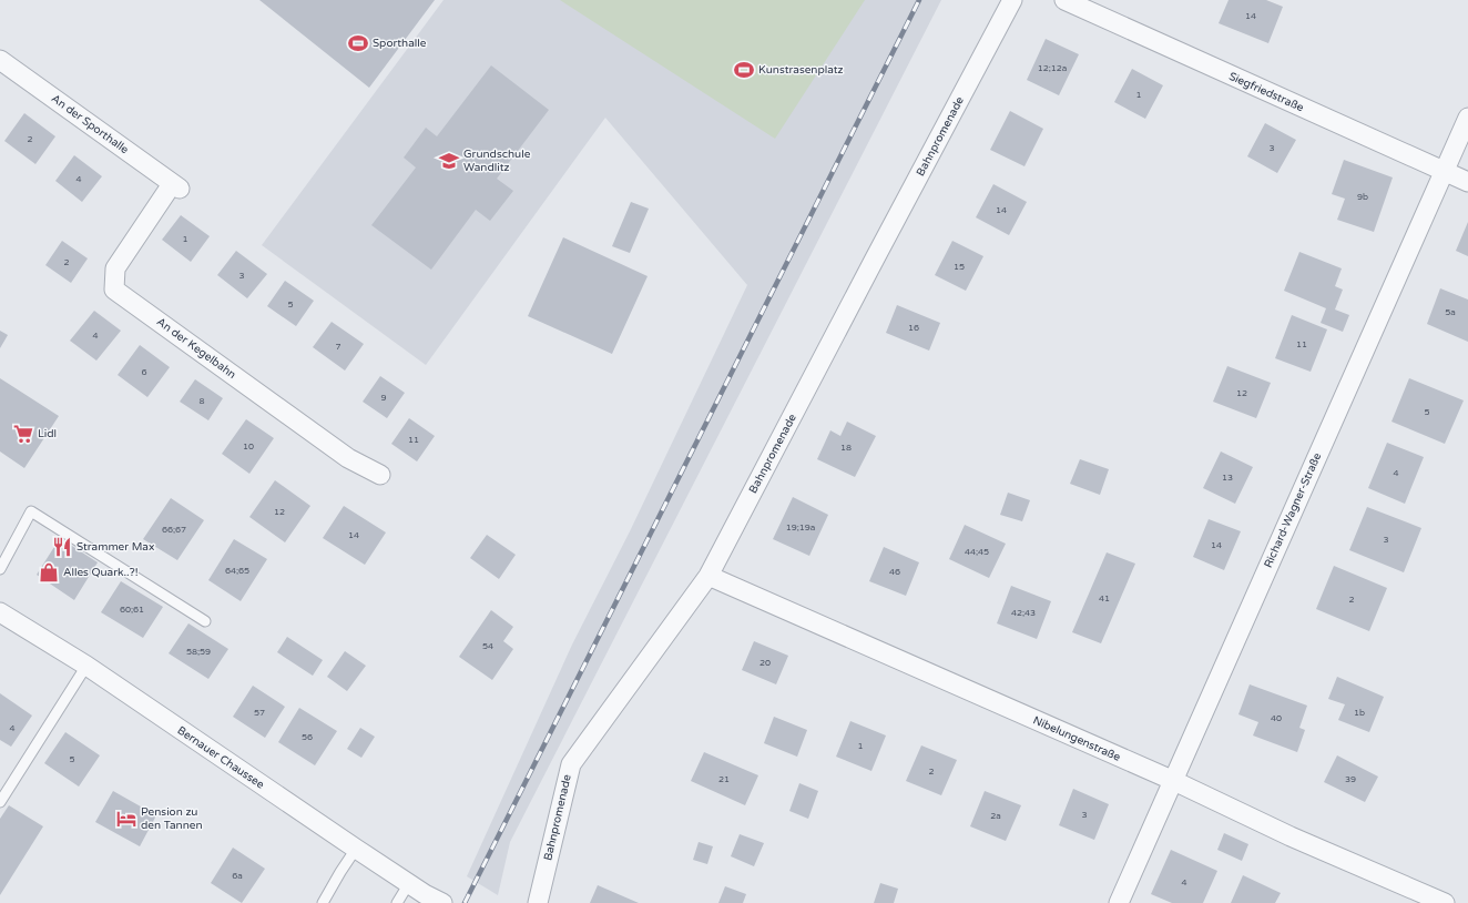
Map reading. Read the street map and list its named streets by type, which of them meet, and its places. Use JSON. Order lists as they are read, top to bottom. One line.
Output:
{"streets":{"street":["Siegfriedstraße","An der Sporthalle","Bahnpromenade","An der Kegelbahn","Richard-Wagner-Straße","Nibelungenstraße","Bernauer Chaussee"]},"crossings":[["Siegfriedstraße","Richard-Wagner-Straße"],["An der Sporthalle","An der Kegelbahn"],["Bahnpromenade","Nibelungenstraße"],["Richard-Wagner-Straße","Nibelungenstraße"]],"places":{"sports":["Sporthalle","Kunstrasenplatz"],"school or university":["Grundschule Wandlitz"],"supermarket":["Lidl"],"restaurant":["Strammer Max"],"shop":["Alles Quark..?!"],"hotel":["Pension zu den Tannen"]},"house_numbers":["14","12;12a","1","2","3","4","9b","14","1","2","15","3","5","5a","16","4","11","7","6","12","9","8","5","11","10","18","4","13","12","19;19a","66;67","14","3","14","44;45","64;65","46","41","2","60;61","42;43","54","58;59","20","57","1b","40","4","56","1","5","2","21","39","3","2a","6a","4"]}
